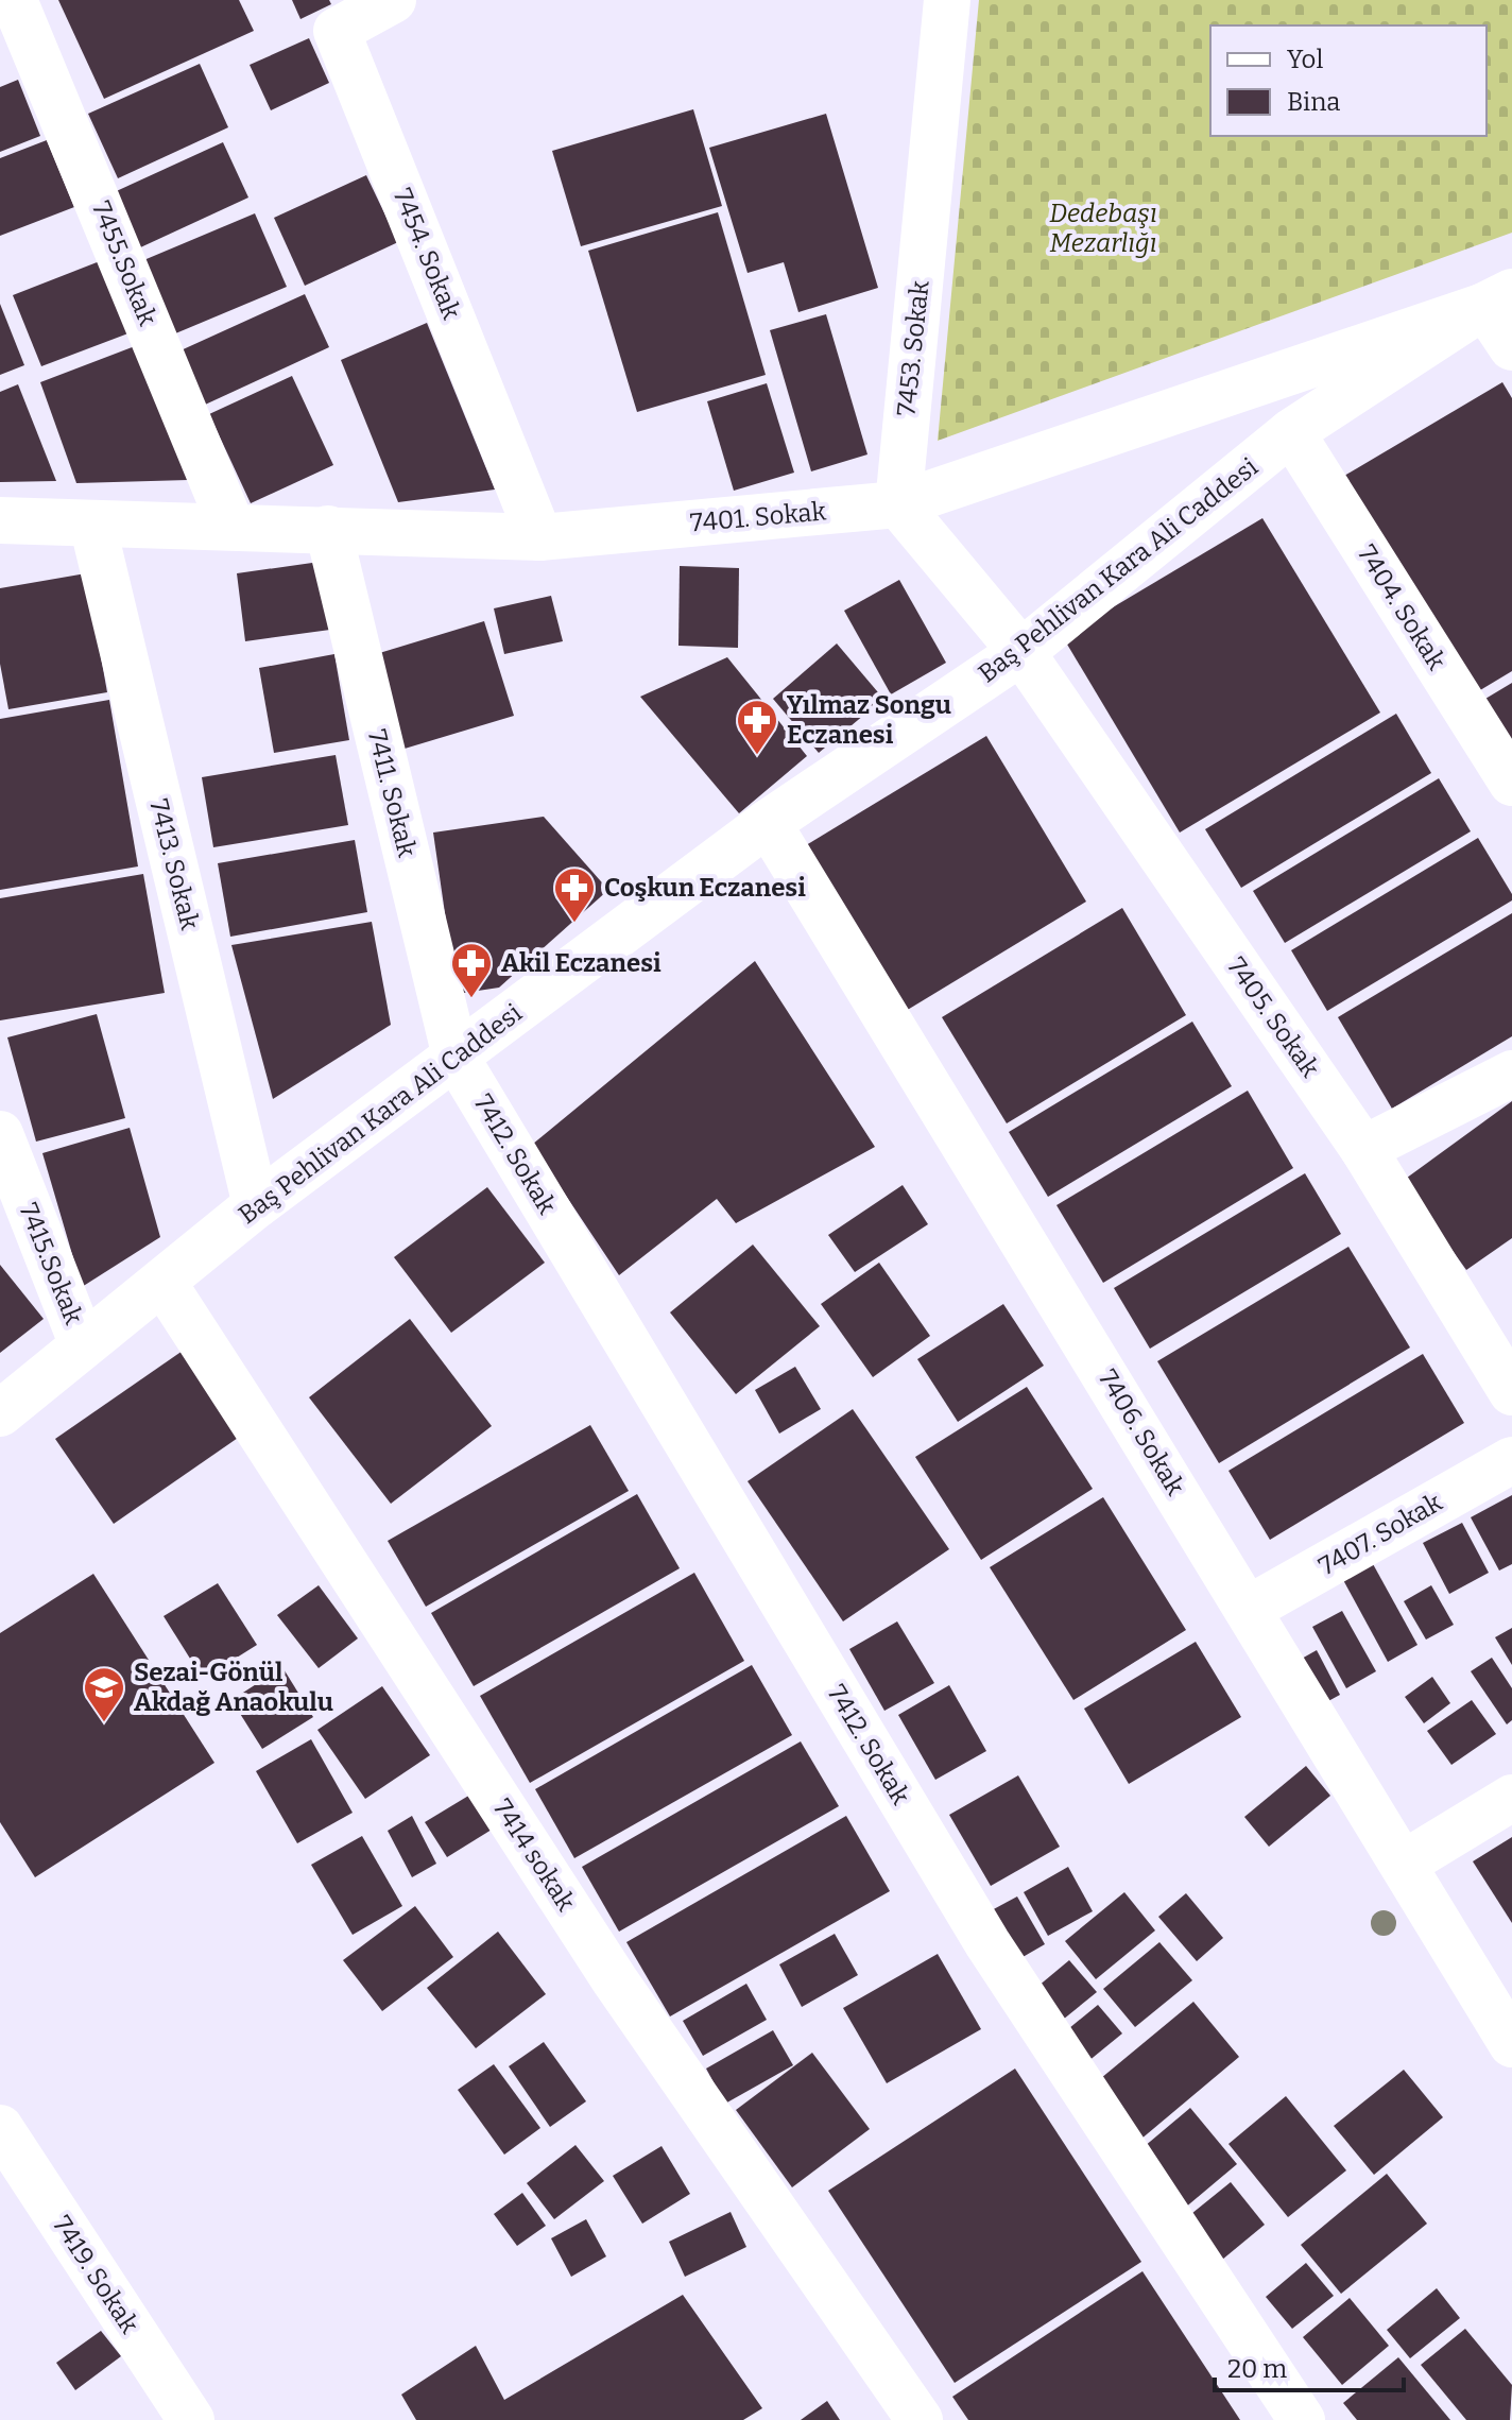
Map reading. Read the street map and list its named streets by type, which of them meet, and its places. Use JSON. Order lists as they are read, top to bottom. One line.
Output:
{"streets":{"street":["7454. Sokak","7455.Sokak","7453. Sokak","7401. Sokak","Baş Pehlivan Kara Ali Caddesi","7404. Sokak","7411. Sokak","7413. Sokak","7405. Sokak","7412. Sokak","7415.Sokak","7406. Sokak","7407. Sokak","7414 sokak","7419. Sokak"]},"crossings":[["7454. Sokak","7401. Sokak"],["7455.Sokak","7401. Sokak"],["7453. Sokak","7401. Sokak"],["7401. Sokak","Baş Pehlivan Kara Ali Caddesi"],["7401. Sokak","7411. Sokak"],["7401. Sokak","7413. Sokak"],["Baş Pehlivan Kara Ali Caddesi","7404. Sokak"],["Baş Pehlivan Kara Ali Caddesi","7411. Sokak"],["Baş Pehlivan Kara Ali Caddesi","7413. Sokak"],["Baş Pehlivan Kara Ali Caddesi","7405. Sokak"],["Baş Pehlivan Kara Ali Caddesi","7412. Sokak"],["Baş Pehlivan Kara Ali Caddesi","7415.Sokak"],["Baş Pehlivan Kara Ali Caddesi","7406. Sokak"],["Baş Pehlivan Kara Ali Caddesi","7414 sokak"],["7411. Sokak","7412. Sokak"],["7406. Sokak","7407. Sokak"]],"parks":["Dedebaşı Mezarlığı"],"places":{"pharmacy":["Yılmaz Songu Eczanesi","Coşkun Eczanesi","Akil Eczanesi"],"school or university":["Sezai-Gönül Akdağ Anaokulu"]},"legend":["Yol","Bina"],"scale_bar":"20 m"}
